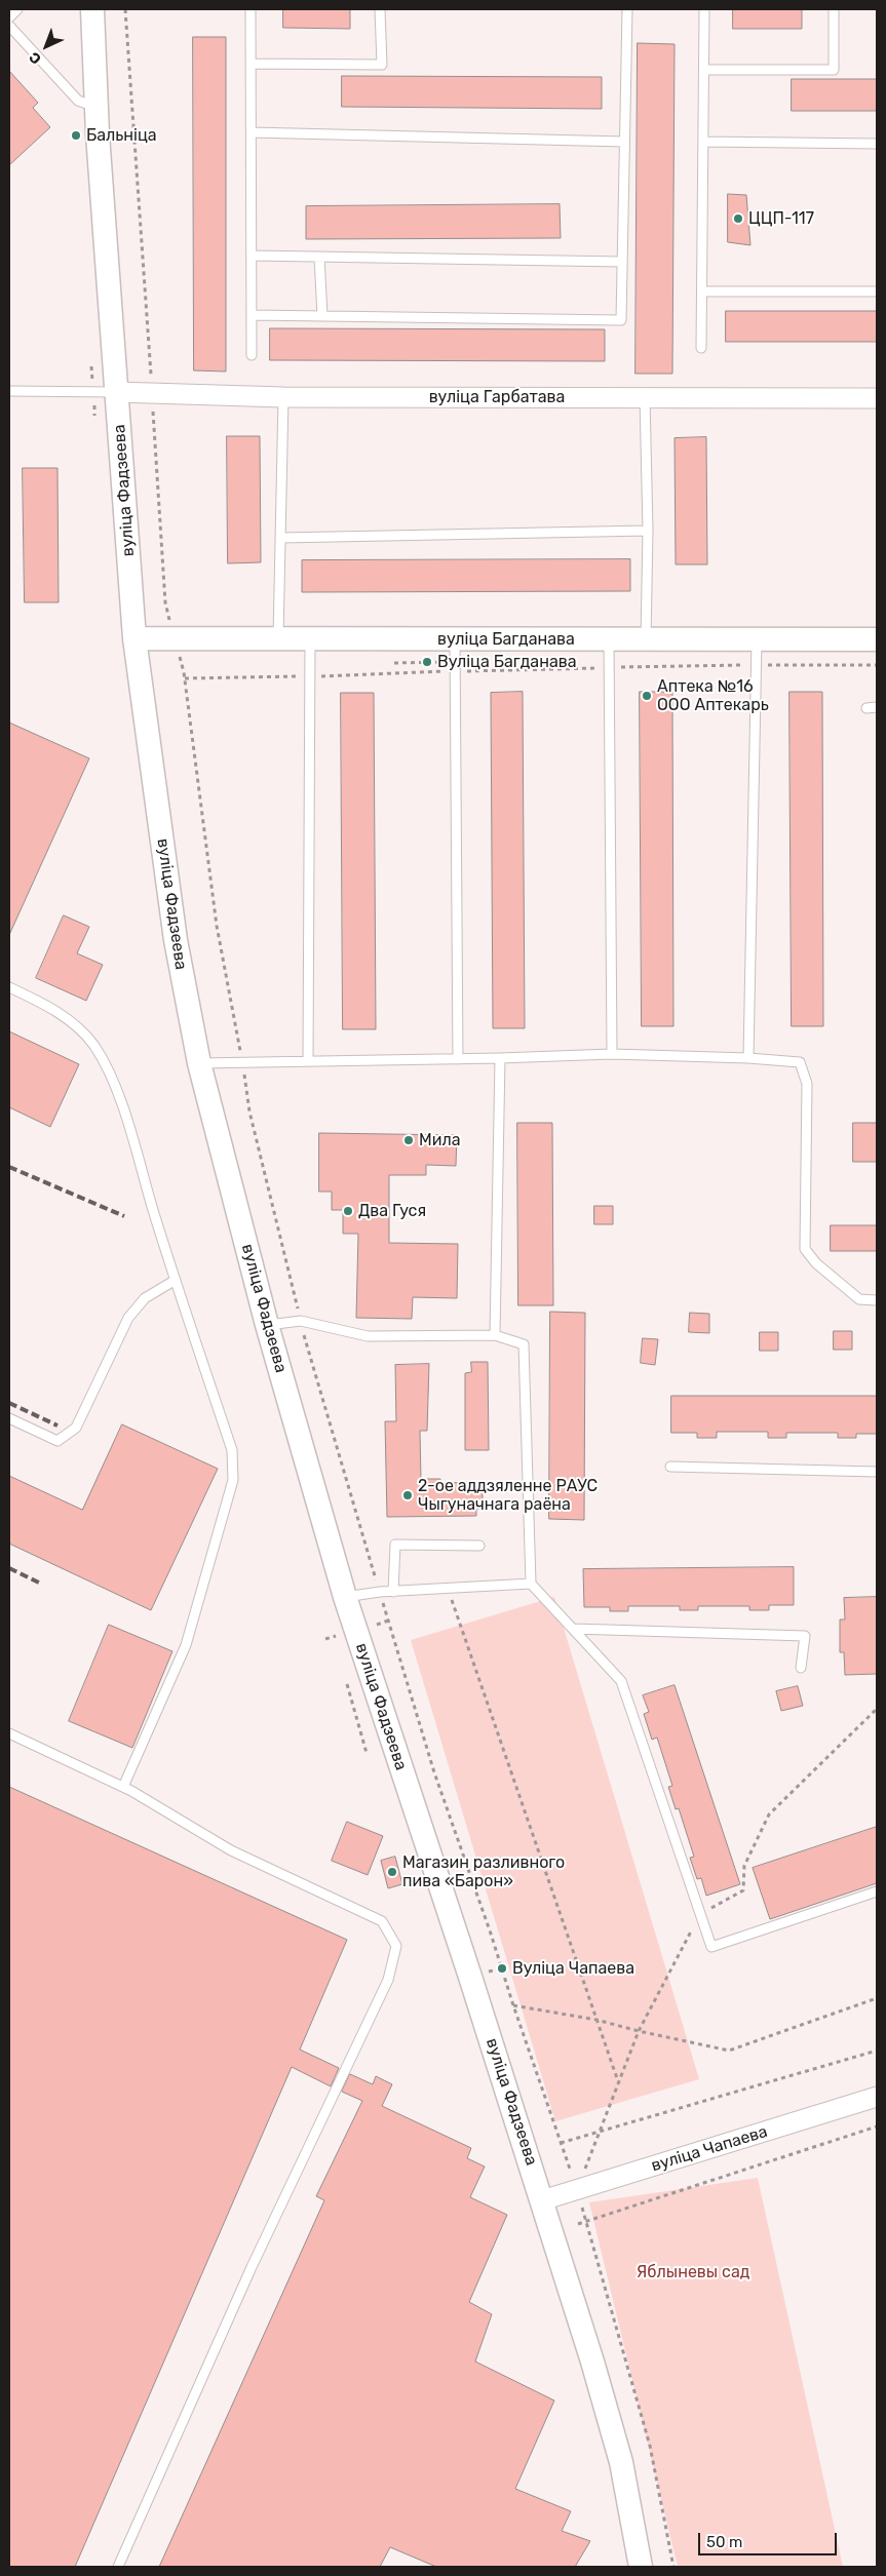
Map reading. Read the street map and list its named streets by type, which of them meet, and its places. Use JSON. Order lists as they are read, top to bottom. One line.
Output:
{"streets":{"street":["вуліца Гарбатава","вуліца Фадзеева","вуліца Багданава","вуліца Чапаева"]},"crossings":[["вуліца Гарбатава","вуліца Фадзеева"],["вуліца Фадзеева","вуліца Багданава"],["вуліца Фадзеева","вуліца Чапаева"]],"parks":["Яблыневы сад"],"places":["Бальніца","ЦЦП-117","Вуліца Багданава","Аптека №16 ООО Аптекарь","Мила","Два Гуся","2-ое аддзяленне РАУС Чыгуначнага раёна","Магазин разливного пива «Барон»","Вуліца Чапаева"],"scale_bar":"50 m","north":"bottom left"}
